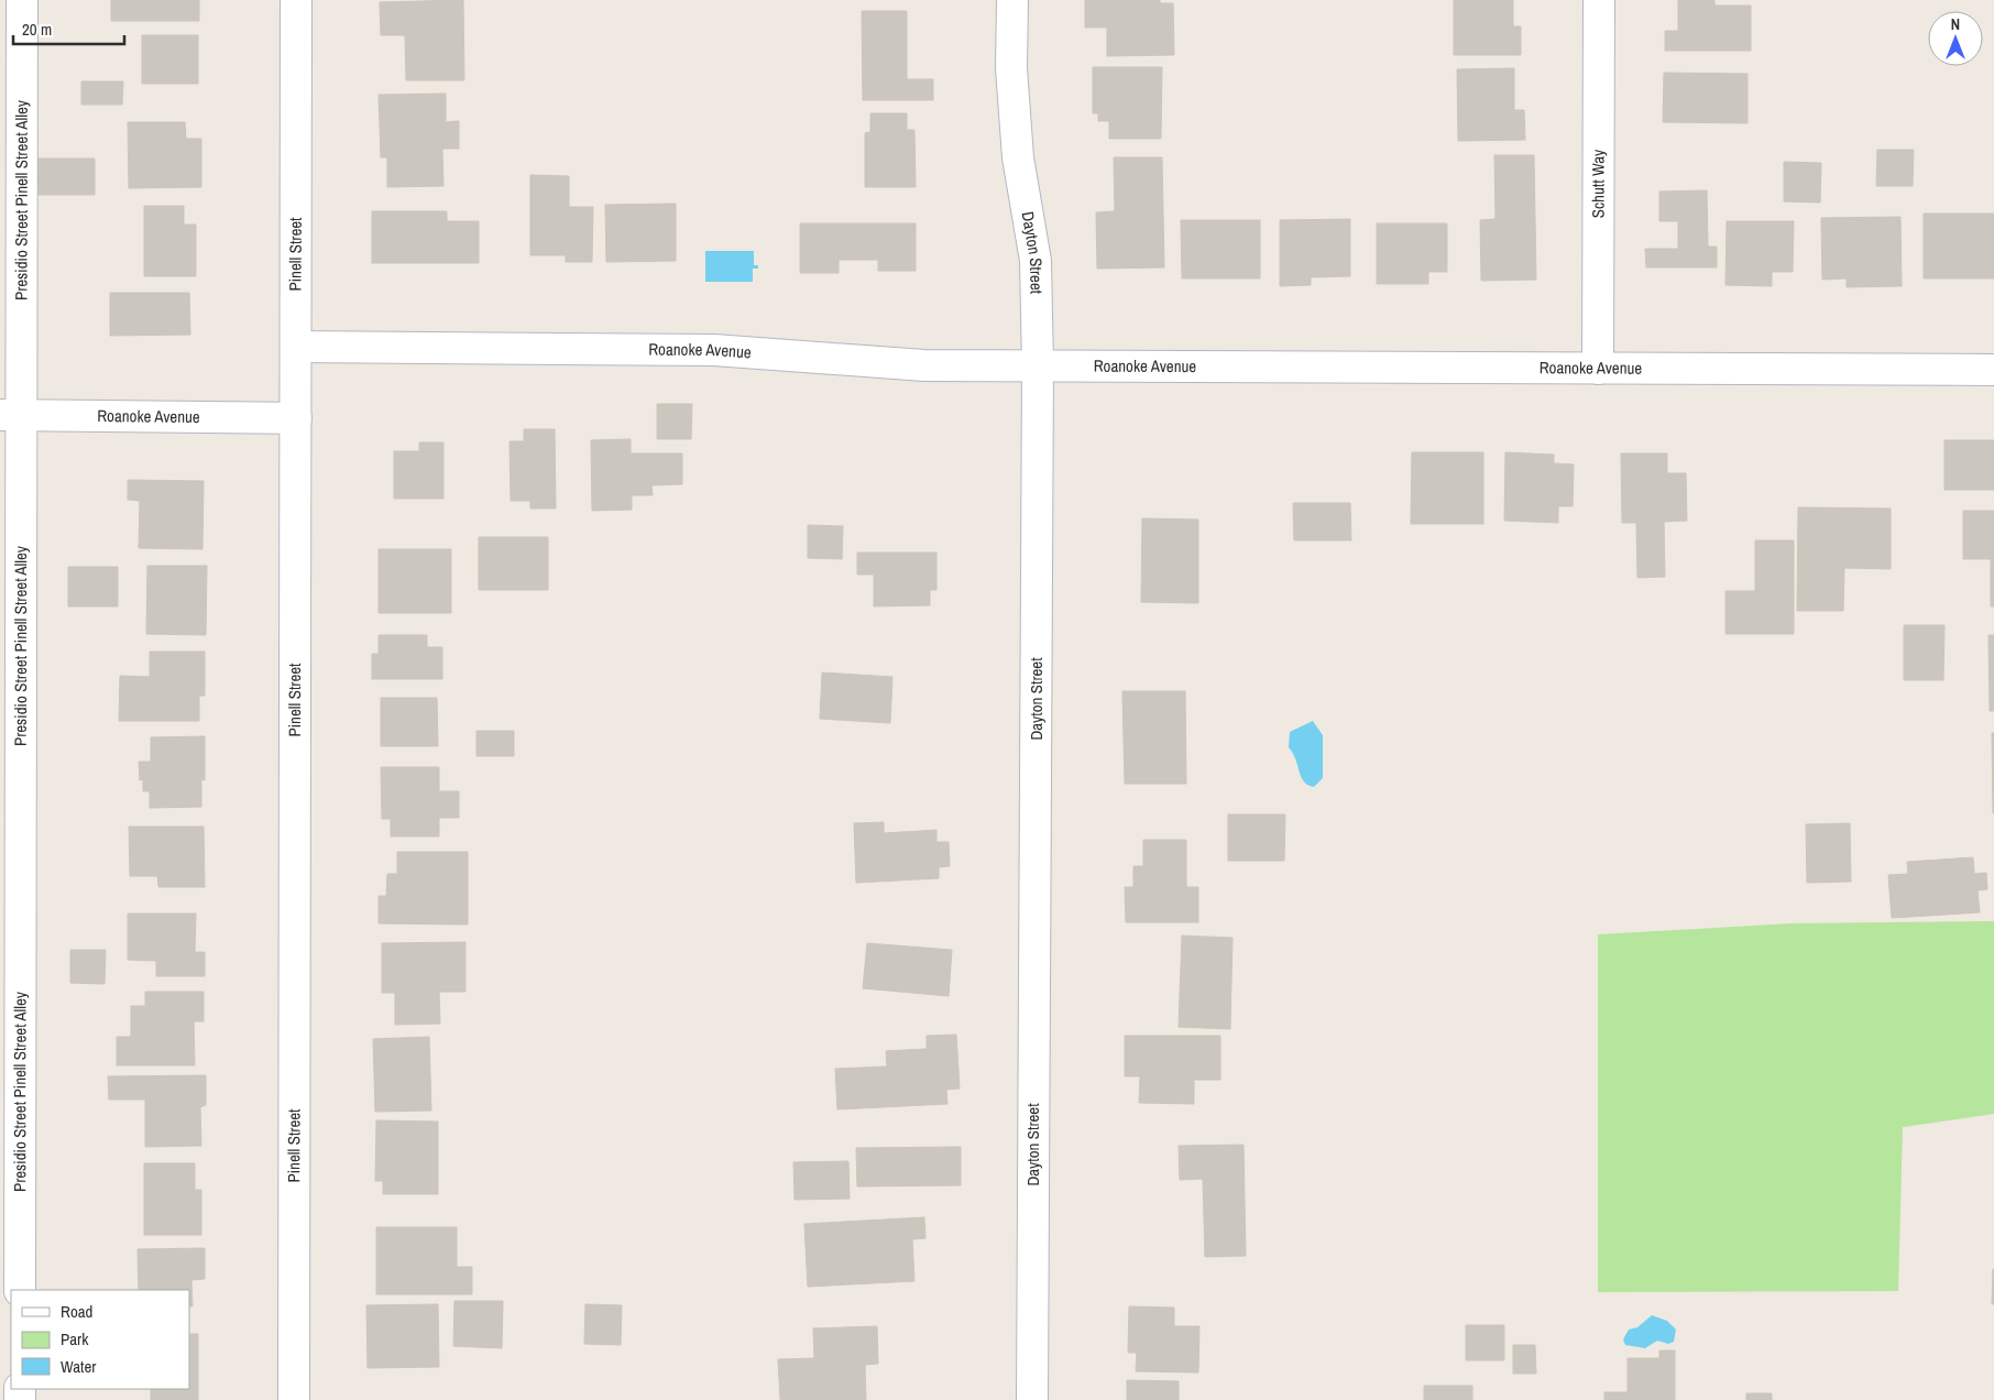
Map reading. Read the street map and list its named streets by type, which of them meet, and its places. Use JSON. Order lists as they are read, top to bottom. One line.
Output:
{"streets":{"street":["Schutt Way","Presidio Street Pinell Street Alley","Pinell Street","Dayton Street","Roanoke Avenue"]},"crossings":[["Schutt Way","Roanoke Avenue"],["Presidio Street Pinell Street Alley","Roanoke Avenue"],["Pinell Street","Roanoke Avenue"],["Dayton Street","Roanoke Avenue"]],"legend":["Road","Park","Water"],"scale_bar":"20 m","north":"top"}
